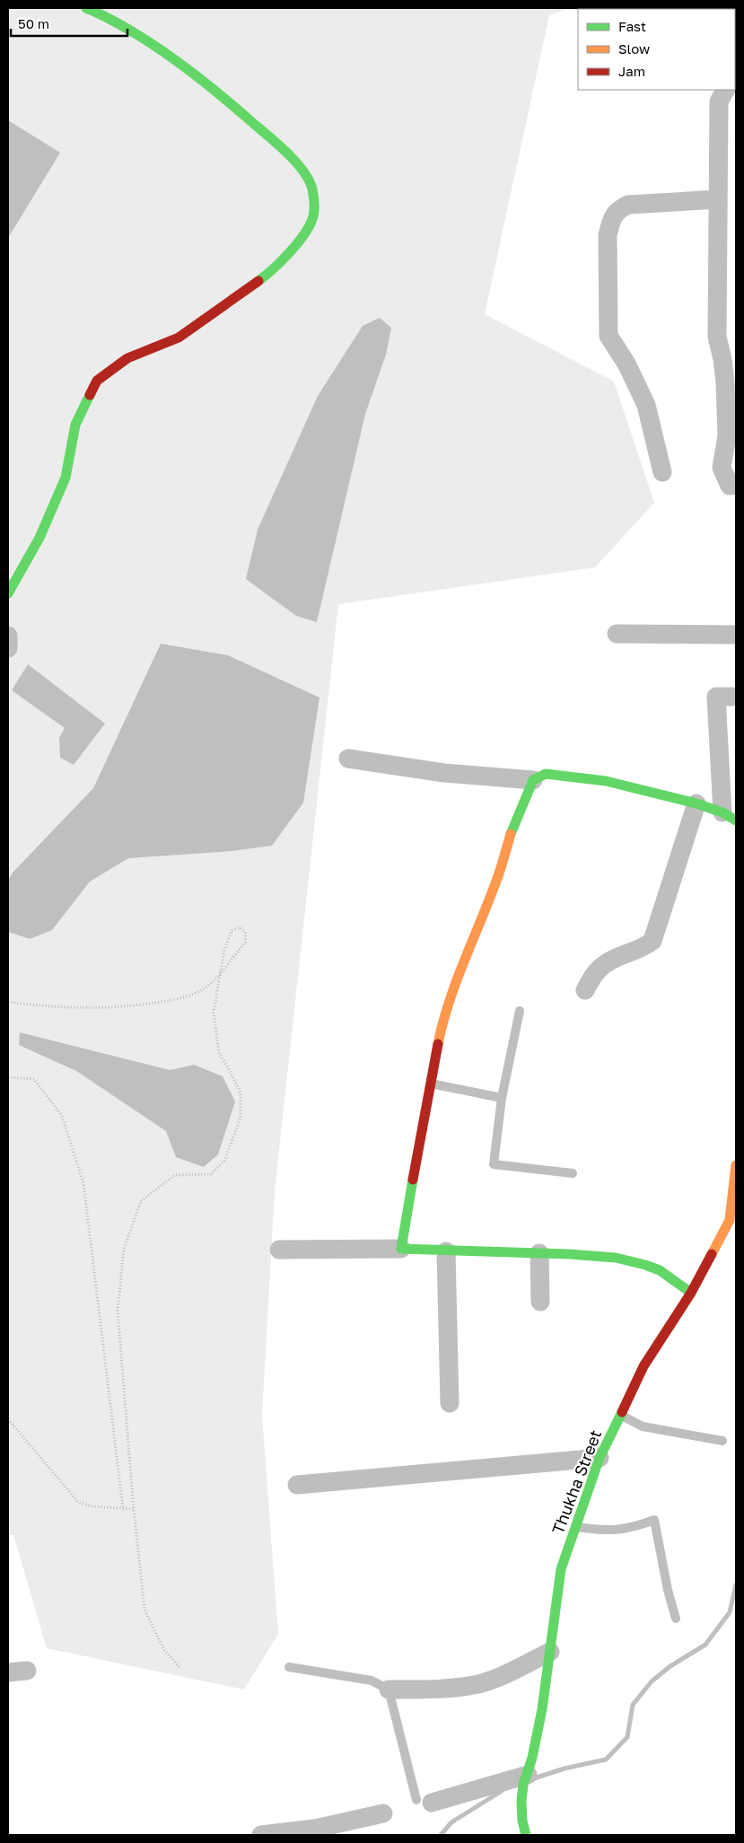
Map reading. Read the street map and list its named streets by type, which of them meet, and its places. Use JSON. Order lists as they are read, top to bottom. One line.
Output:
{"streets":{"street":["Thukha Street"]},"legend":["Fast","Slow","Jam"],"scale_bar":"50 m"}
